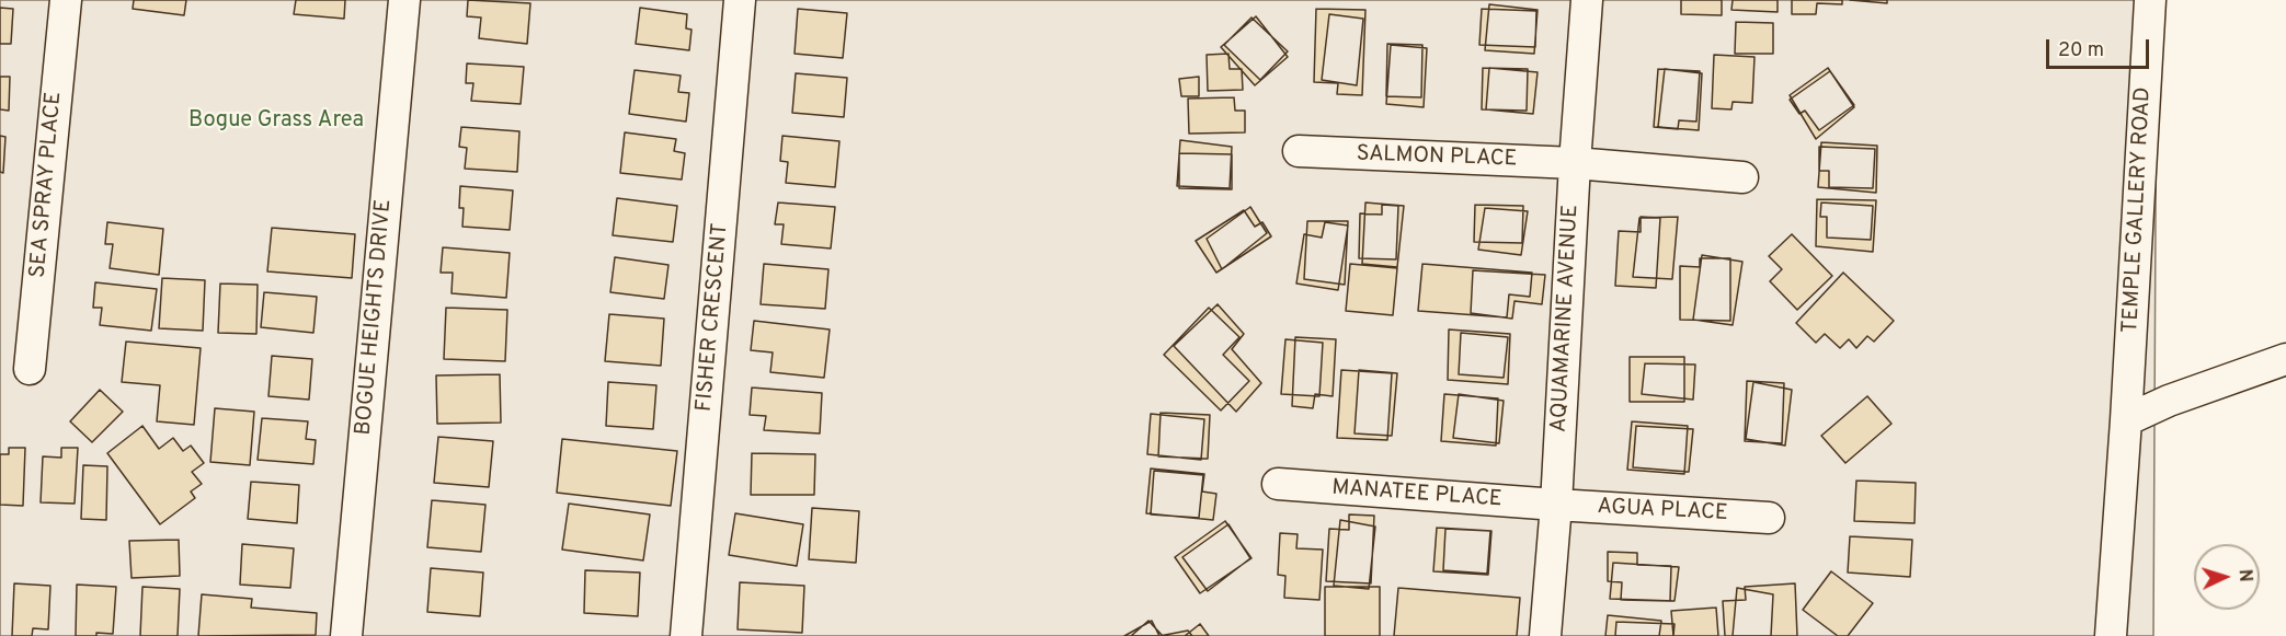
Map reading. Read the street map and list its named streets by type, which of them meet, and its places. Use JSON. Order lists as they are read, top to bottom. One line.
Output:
{"streets":{"street":["SALMON PLACE","SEA SPRAY PLACE","TEMPLE GALLERY ROAD","BOGUE HEIGHTS DRIVE","FISHER CRESCENT","AQUAMARINE AVENUE","MANATEE PLACE","AGUA PLACE"]},"crossings":[["SALMON PLACE","AQUAMARINE AVENUE"],["AQUAMARINE AVENUE","MANATEE PLACE"],["AQUAMARINE AVENUE","AGUA PLACE"],["MANATEE PLACE","AGUA PLACE"]],"parks":["Bogue Grass Area"],"scale_bar":"20 m","north":"right"}
